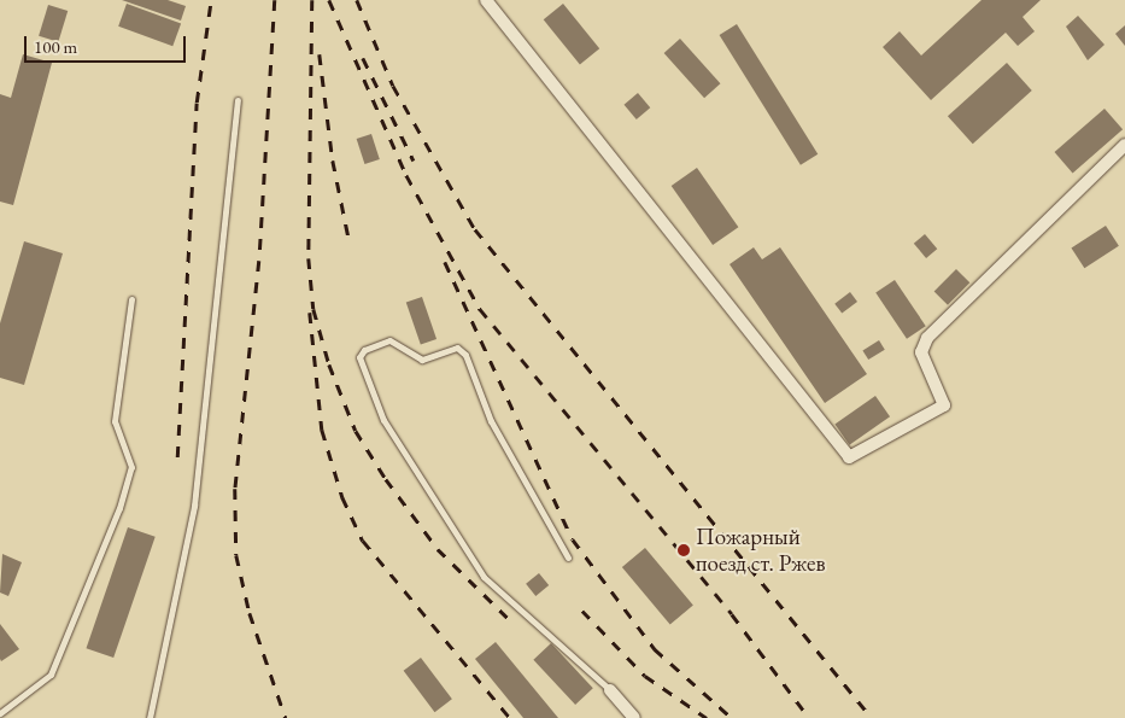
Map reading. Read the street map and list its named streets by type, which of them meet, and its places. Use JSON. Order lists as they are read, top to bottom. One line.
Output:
{"places":["Пожарный поезд ст. Ржев"],"scale_bar":"100 m"}
